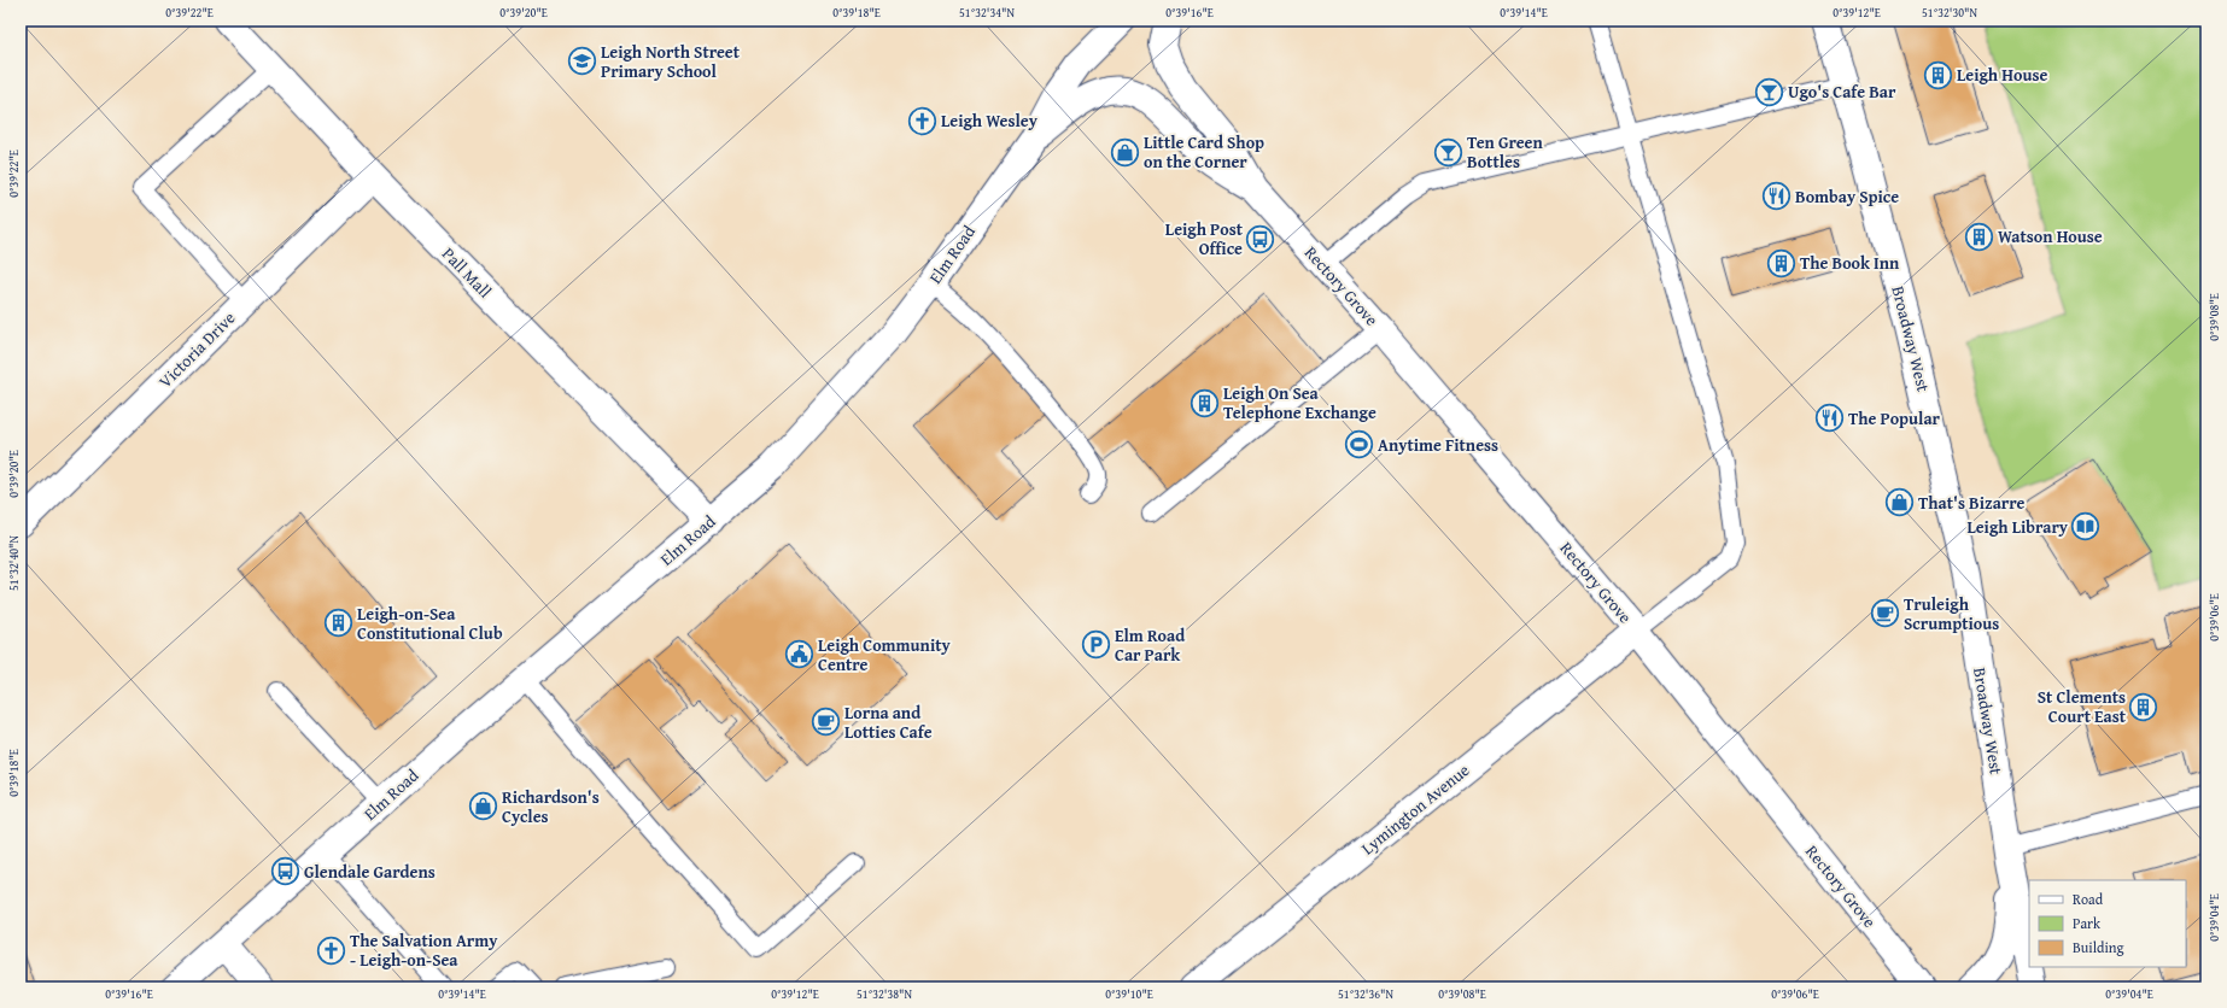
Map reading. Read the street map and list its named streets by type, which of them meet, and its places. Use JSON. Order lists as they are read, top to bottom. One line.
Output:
{"streets":{"street":["Elm Road","Pall Mall","Rectory Grove","Broadway West","Victoria Drive","Lymington Avenue"]},"crossings":[["Elm Road","Pall Mall"],["Elm Road","Rectory Grove"],["Pall Mall","Victoria Drive"],["Rectory Grove","Lymington Avenue"]],"places":{"school or university":["Leigh North Street Primary School"],"building":["Leigh House","Watson House","The Book Inn","Leigh On Sea Telephone Exchange","Leigh-on-Sea Constitutional Club","St Clements Court East"],"bar":["Ugo's Cafe Bar","Ten Green Bottles"],"church":["Leigh Wesley","The Salvation Army - Leigh-on-Sea"],"shop":["Little Card Shop on the Corner","That's Bizarre","Richardson's Cycles"],"restaurant":["Bombay Spice","The Popular"],"bus stop":["Leigh Post Office","Glendale Gardens"],"sports":["Anytime Fitness"],"library":["Leigh Library"],"cafe":["Truleigh Scrumptious","Lorna and Lotties Cafe"],"parking":["Elm Road Car Park"],"public building":["Leigh Community Centre"]},"legend":["Road","Park","Building"],"coordinates":["0°39'22\"E","0°39'20\"E","0°39'18\"E","51°32'34\"N","0°39'16\"E","0°39'14\"E","0°39'12\"E","51°32'30\"N","0°39'08\"E","51°32'40\"N","0°39'06\"E","0°39'04\"E","51°32'38\"N","0°39'10\"E","51°32'36\"N"]}
